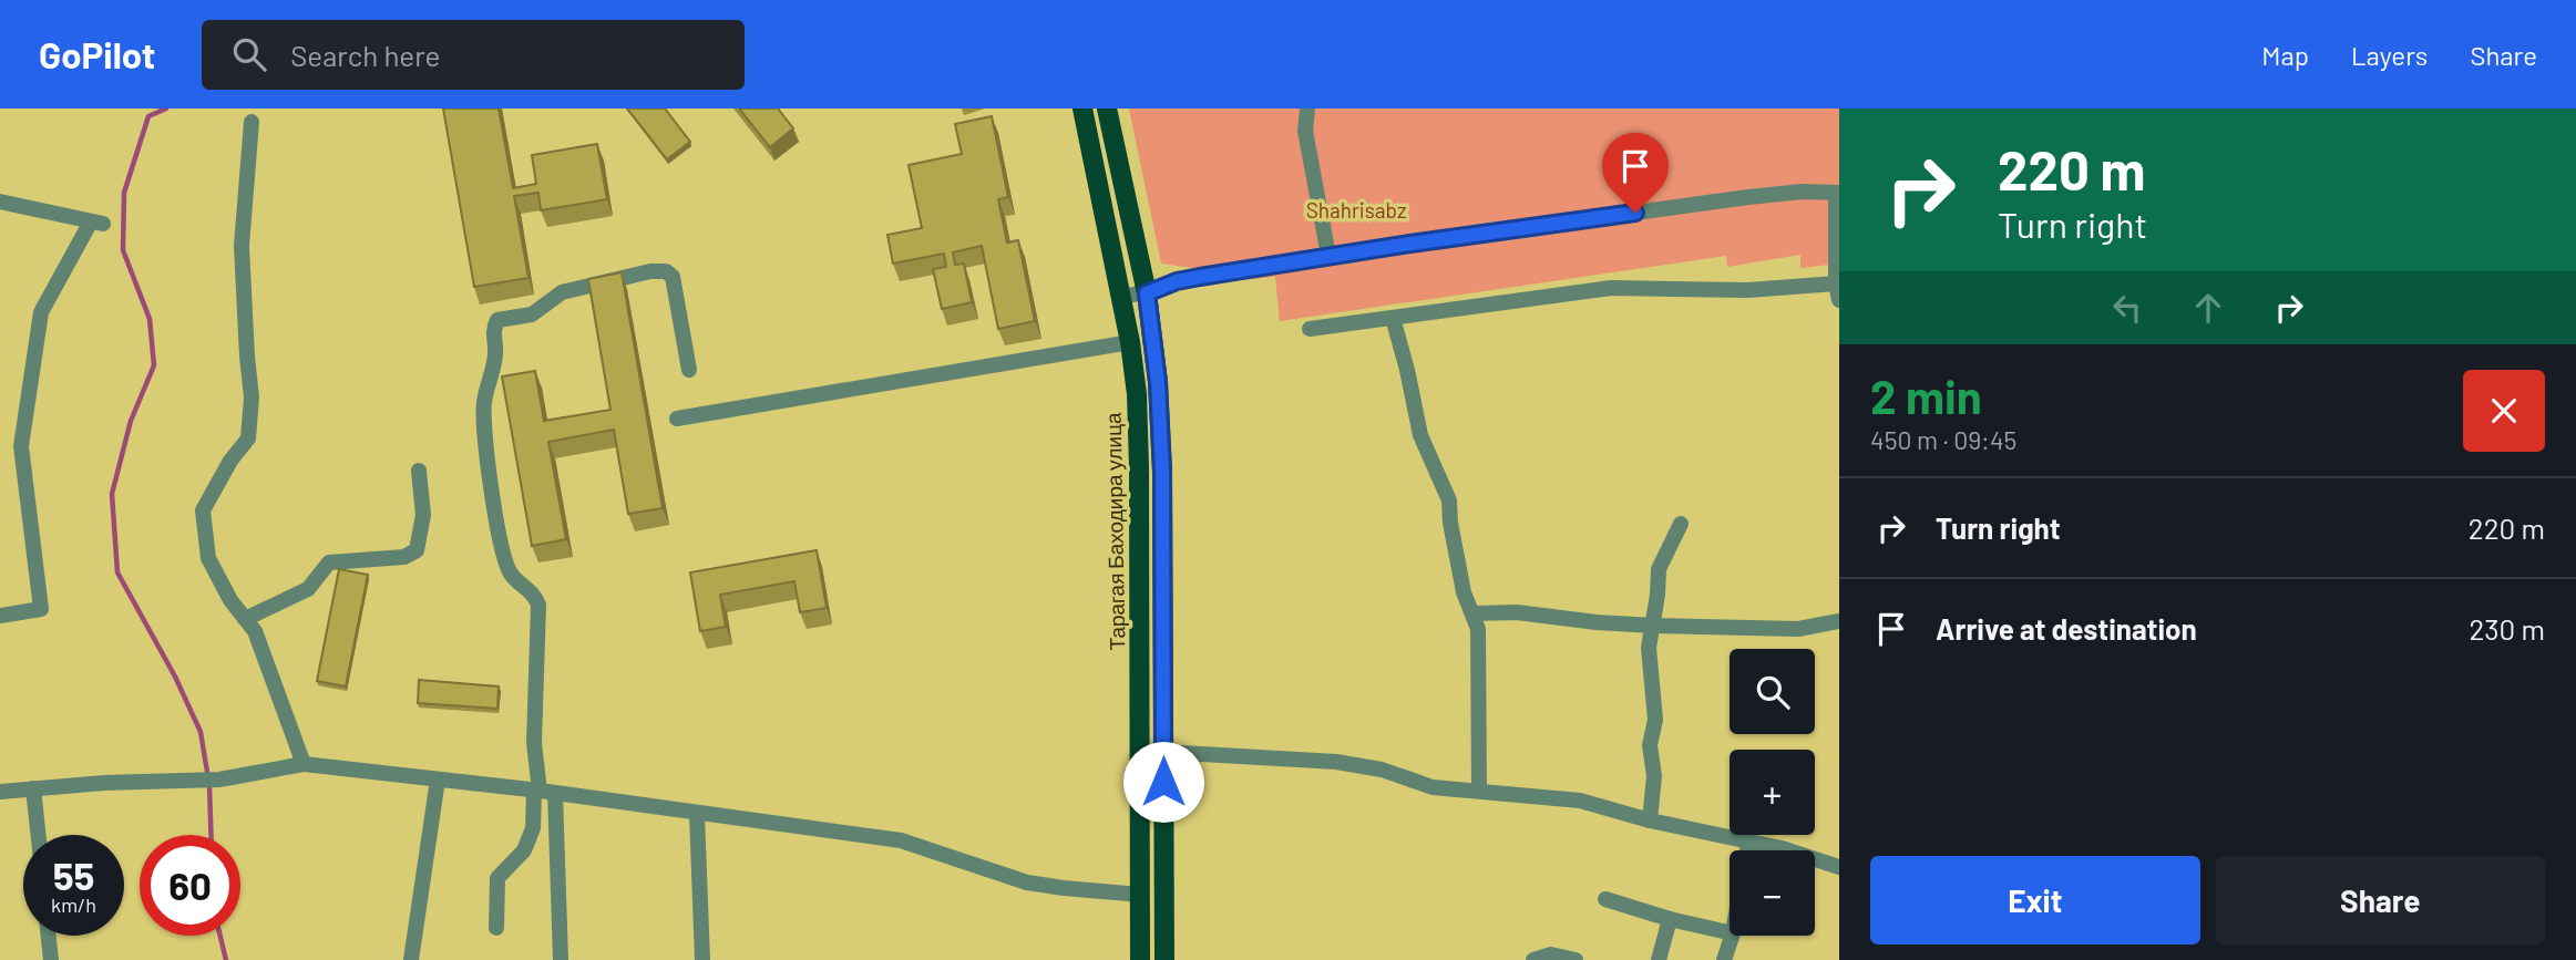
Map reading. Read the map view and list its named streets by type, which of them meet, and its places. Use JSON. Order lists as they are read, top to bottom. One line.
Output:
{"streets":{"main road":["Тарагая Баходира улица"]},"parks":["Shahrisabz"],"page":{"header":"GoPilot","search":"Search here","nav":["Map","Layers","Share"],"turn":["220 m","Turn right"],"heading":["2 min","450 m · 09:45"],"list":[{"name":"Turn right","value":"220 m"},{"name":"Arrive at destination","value":"230 m"}],"map_buttons":["+","−"],"speed":"55 km/h","limit":"60","buttons":["Exit","Share"]}}
